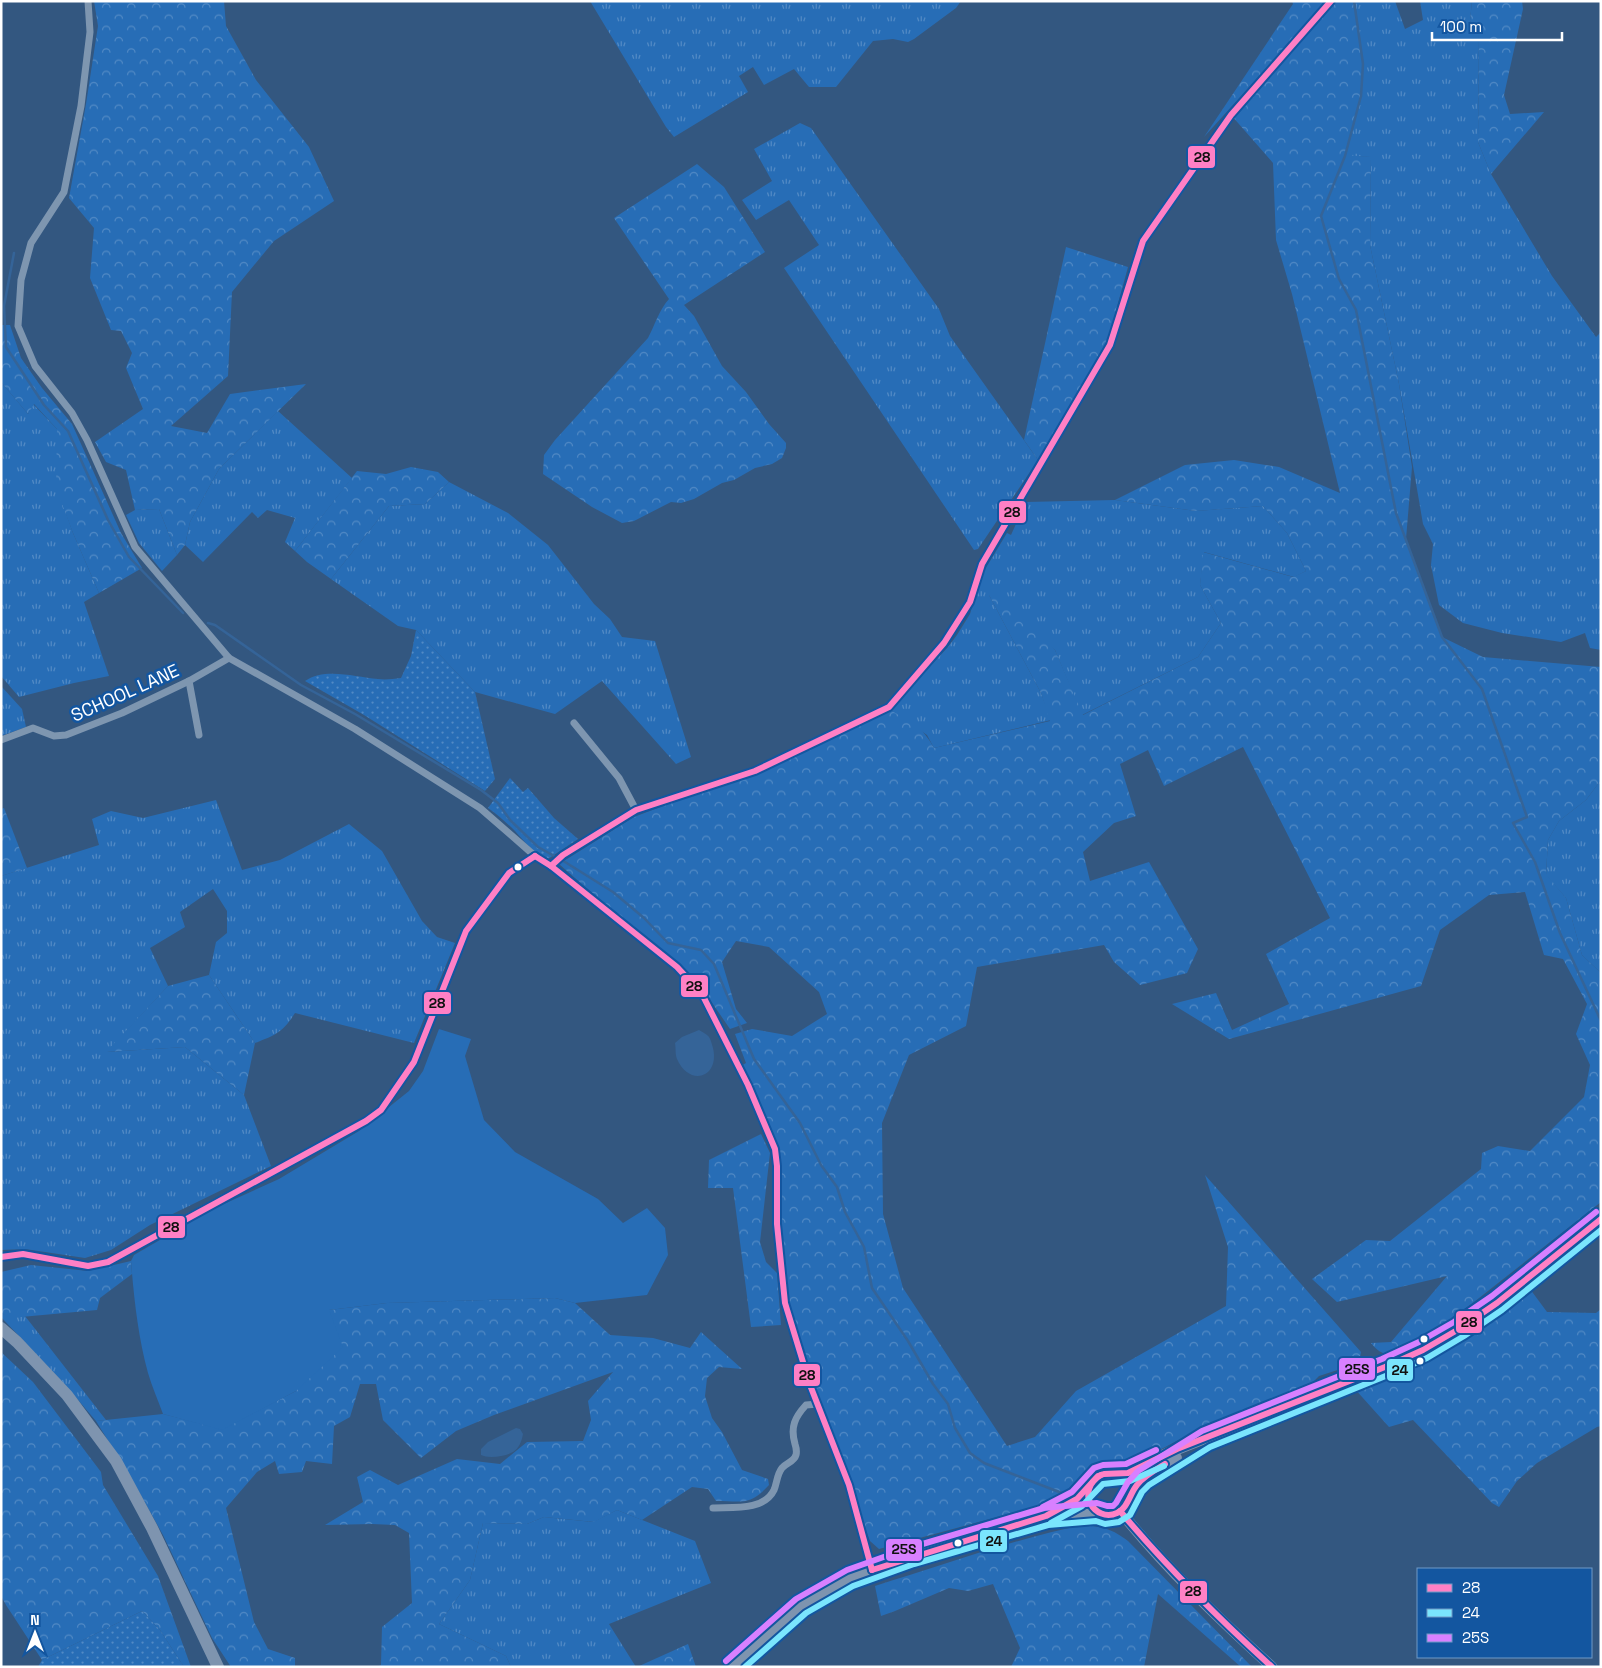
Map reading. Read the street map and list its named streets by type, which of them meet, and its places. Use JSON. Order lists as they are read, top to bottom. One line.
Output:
{"streets":{"street":["SCHOOL LANE"]},"lines":["transit line 28","transit line 25S","transit line 24"],"legend":["28","24","25S"],"scale_bar":"100 m","north":"top"}
